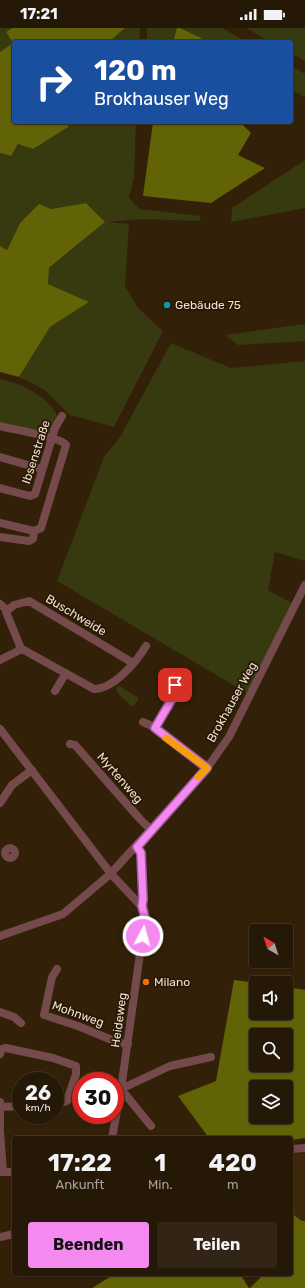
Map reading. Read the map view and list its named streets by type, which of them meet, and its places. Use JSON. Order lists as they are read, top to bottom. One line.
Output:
{"streets":{"street":["Ibsenstraße","Buschweide","Brokhauser Weg","Myrtenweg","Mohnweg","Heideweg"]},"crossings":[["Brokhauser Weg","Myrtenweg"],["Brokhauser Weg","Heideweg"],["Mohnweg","Heideweg"]],"places":["Gebäude 75","Milano"],"north":"top left","page":{"status":"17:21","turn":["120 m","Brokhauser Weg"],"speed":"26 km/h","limit":"30","eta":["17:22","Ankunft","1","Min.","420","m"],"buttons":["Beenden","Teilen"]}}
